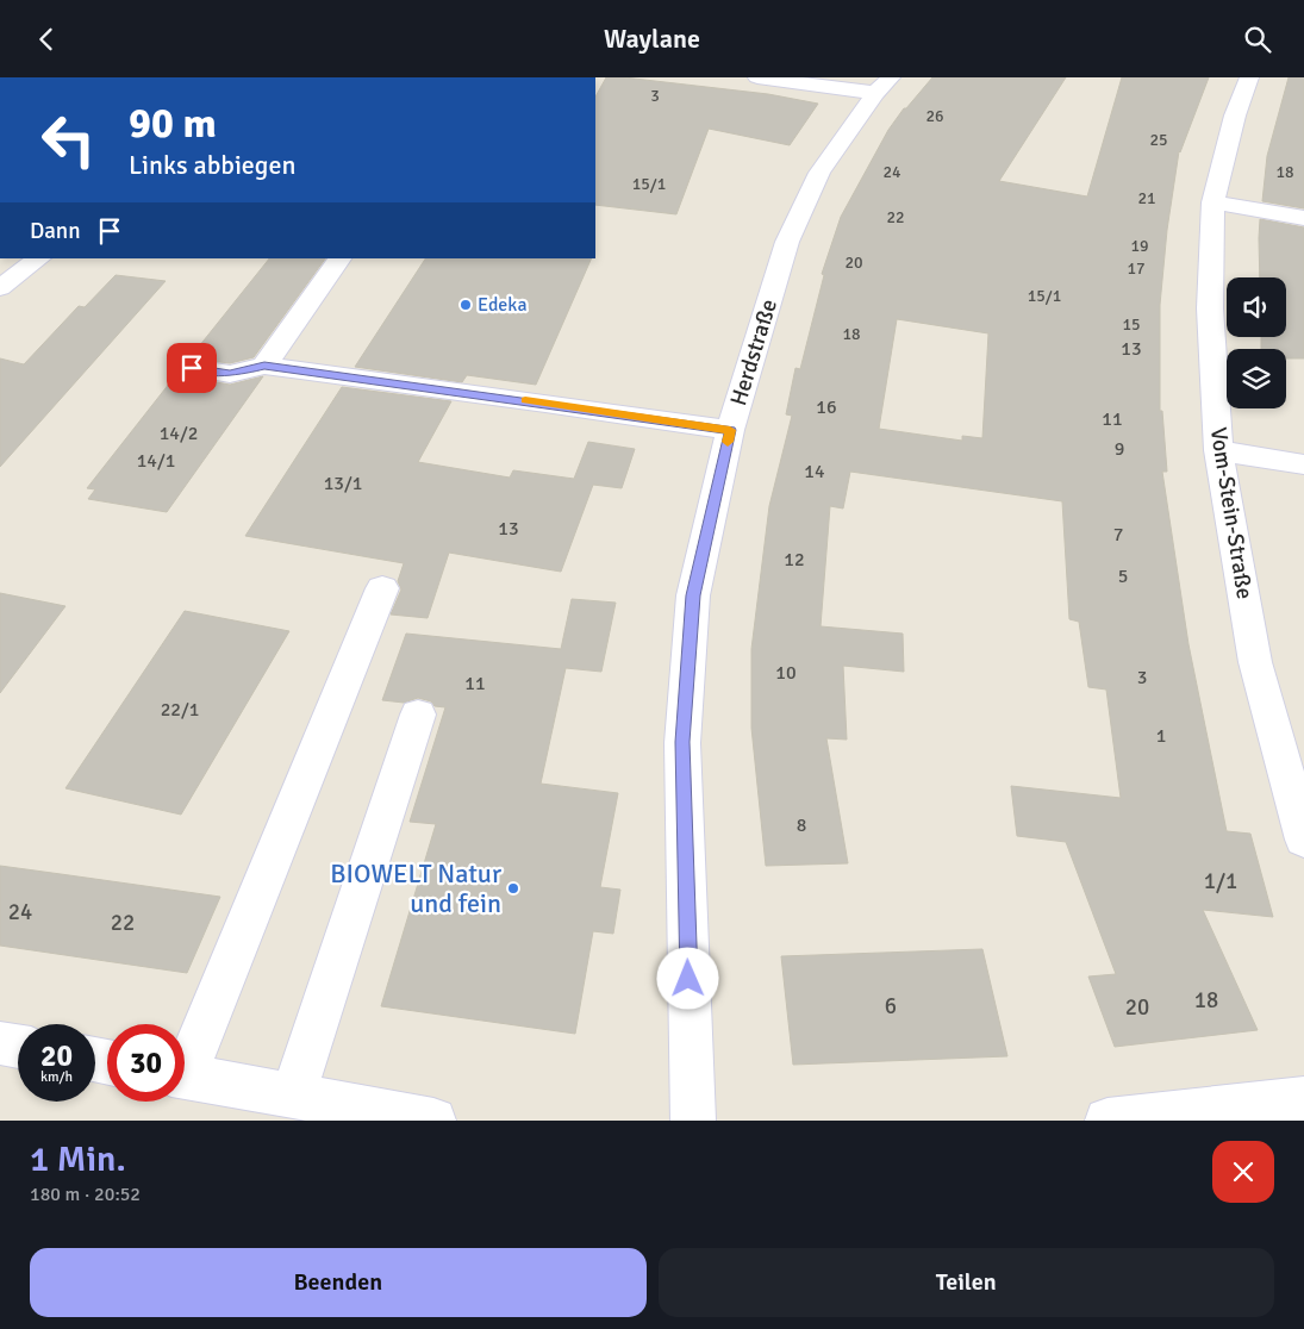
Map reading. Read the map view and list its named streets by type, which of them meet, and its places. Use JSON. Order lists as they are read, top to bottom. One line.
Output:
{"streets":{"street":["Herdstraße","Vom-Stein-Straße"]},"places":["Edeka","BIOWELT Natur und fein"],"house_numbers":["3","26","25","24","18","15/1","21","22","19","20","17","15/1","15","18","13","16","11","14/2","9","14/1","14","13/1","13","7","12","5","10","3","11","22/1","1","8","1/1","24","22","18","6","20"],"page":{"header":"Waylane","turn":["90 m","Links abbiegen"],"then":"Dann","speed":"20 km/h","limit":"30","heading":["1 Min.","180 m · 20:52"],"buttons":["Beenden","Teilen"]}}
